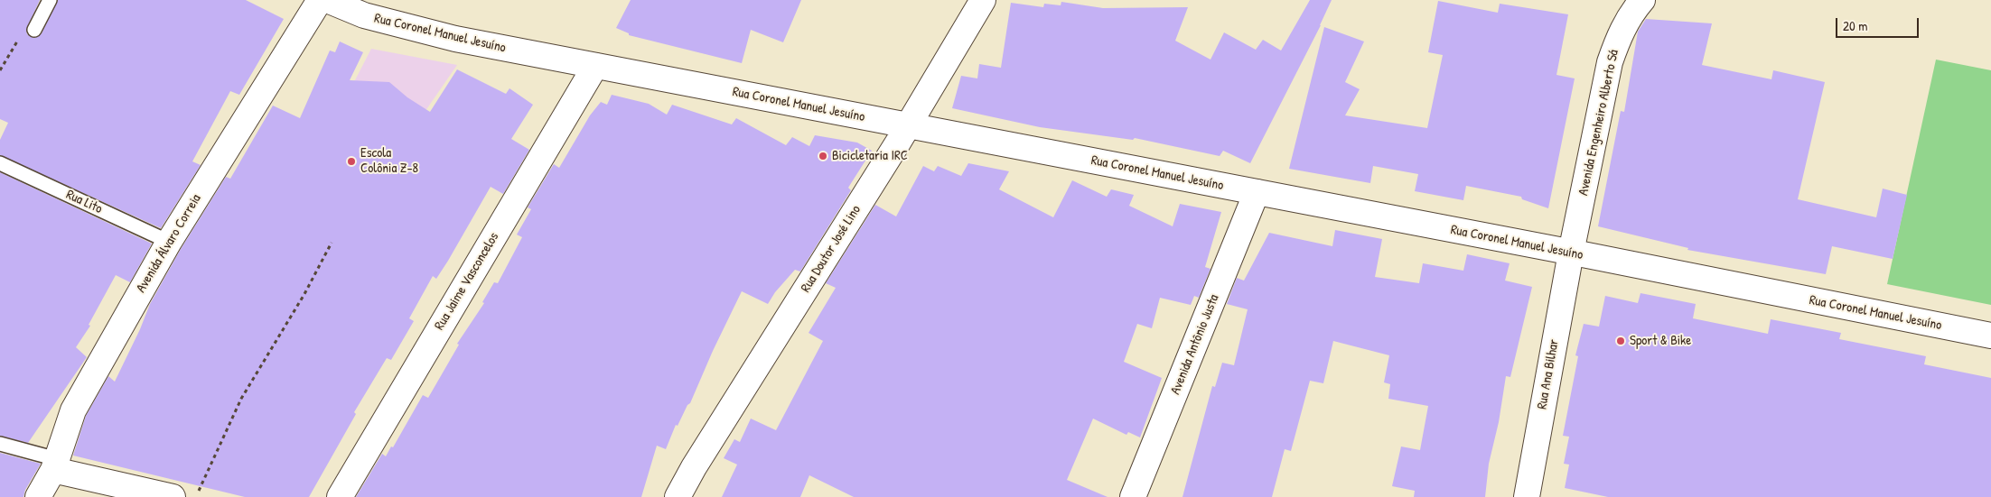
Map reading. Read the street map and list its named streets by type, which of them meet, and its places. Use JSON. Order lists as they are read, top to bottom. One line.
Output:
{"streets":{"street":["Rua Coronel Manuel Jesuíno","Avenida Engenheiro Alberto Sá","Avenida Álvaro Correia","Rua Doutor José Lino","Rua Jaime Vasconcelos","Avenida Antônio Justa","Rua Ana Bilhar"],"lane":["Rua Lito"]},"crossings":[["Rua Coronel Manuel Jesuíno","Avenida Engenheiro Alberto Sá"],["Rua Coronel Manuel Jesuíno","Rua Doutor José Lino"],["Rua Coronel Manuel Jesuíno","Rua Jaime Vasconcelos"],["Rua Coronel Manuel Jesuíno","Avenida Antônio Justa"],["Rua Coronel Manuel Jesuíno","Rua Ana Bilhar"],["Avenida Engenheiro Alberto Sá","Rua Ana Bilhar"],["Rua Lito","Avenida Álvaro Correia"]],"places":["Bicicletaria IRC","Escola Colônia Z-8","Sport & Bike"],"scale_bar":"20 m"}
